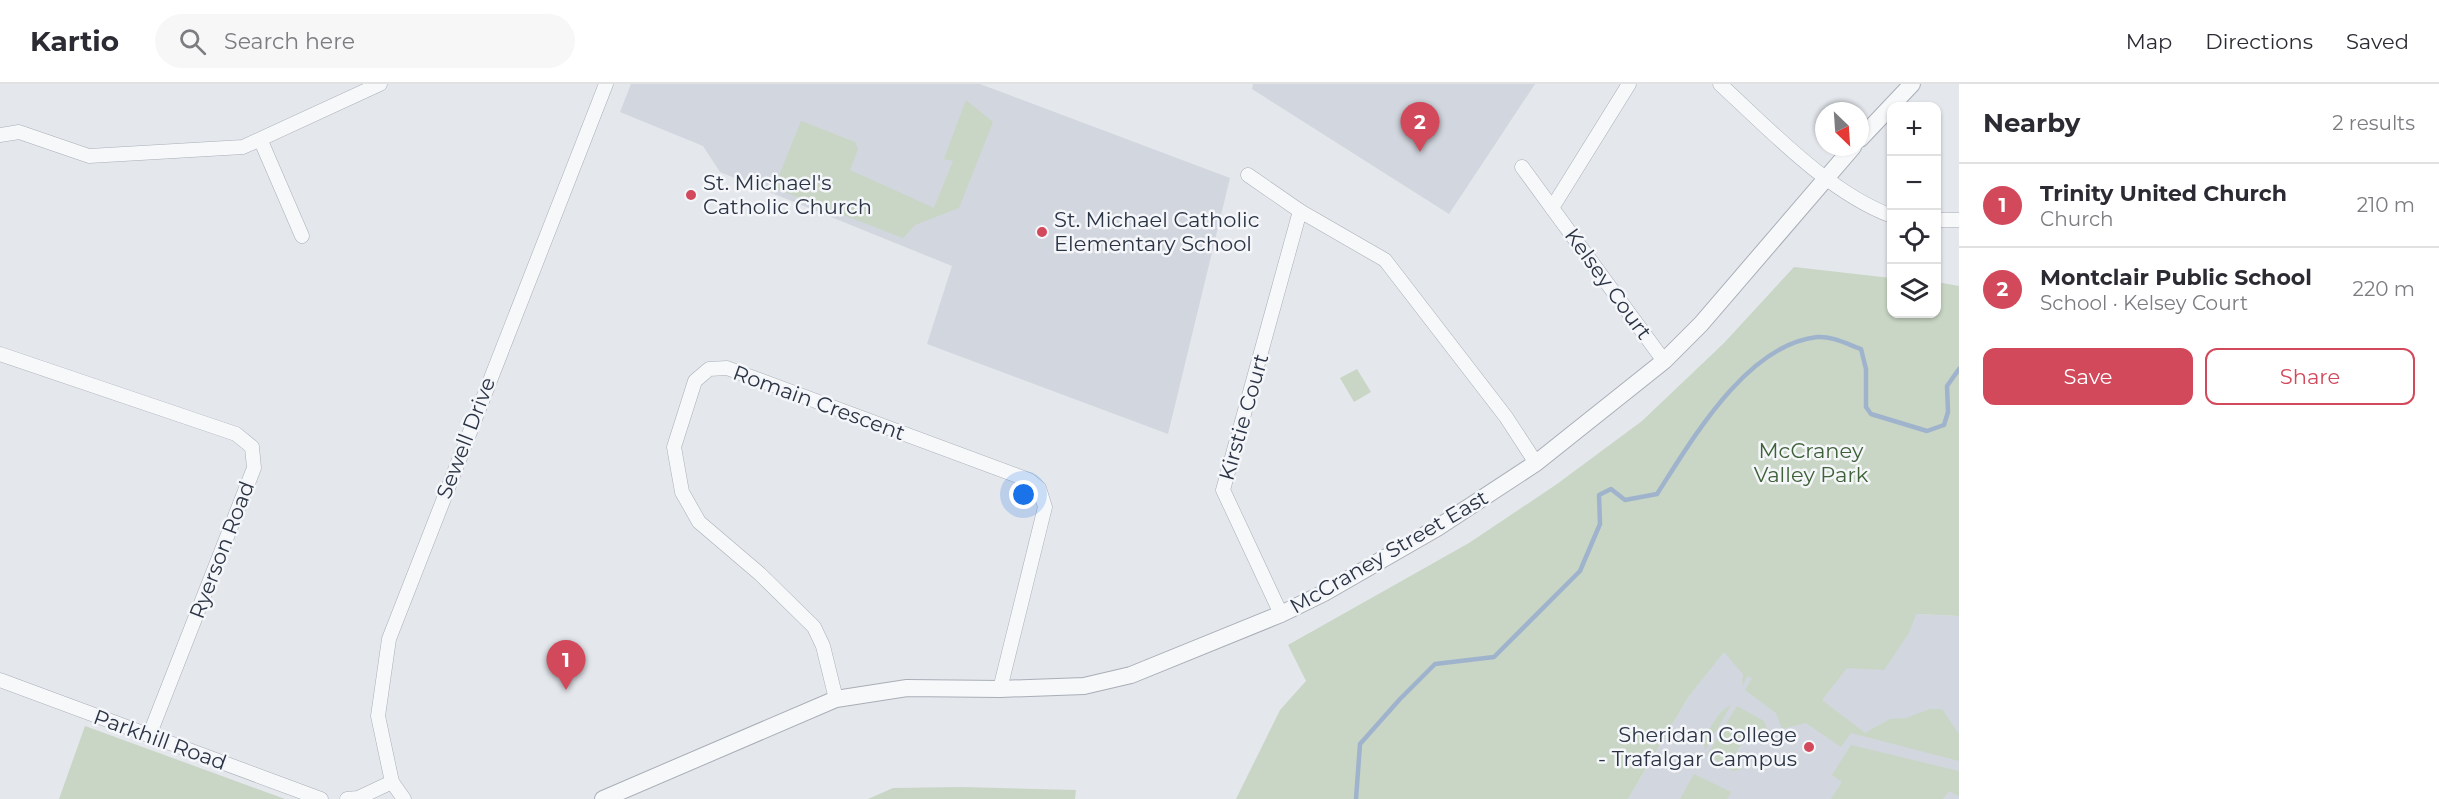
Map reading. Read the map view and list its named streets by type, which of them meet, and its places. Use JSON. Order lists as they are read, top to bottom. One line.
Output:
{"streets":{"street":["Kelsey Court","Romain Crescent","Kirstie Court","Sewell Drive","Ryerson Road","McCraney Street East","Parkhill Road"]},"crossings":[["Kelsey Court","McCraney Street East"],["Romain Crescent","McCraney Street East"],["Kirstie Court","McCraney Street East"],["Ryerson Road","Parkhill Road"]],"parks":["McCraney Valley Park"],"places":["St. Michael's Catholic Church","St. Michael Catholic Elementary School","Sheridan College - Trafalgar Campus"],"north":"bottom right","page":{"header":"Kartio","search":"Search here","nav":["Map","Directions","Saved"],"heading":["Nearby","2 results"],"map_buttons":["+","−"],"pins":["2","1"],"list":[{"mark":"1","name":"Trinity United Church","note":"Church","value":"210 m"},{"mark":"2","name":"Montclair Public School","note":"School · Kelsey Court","value":"220 m"}],"buttons":["Save","Share"]}}
